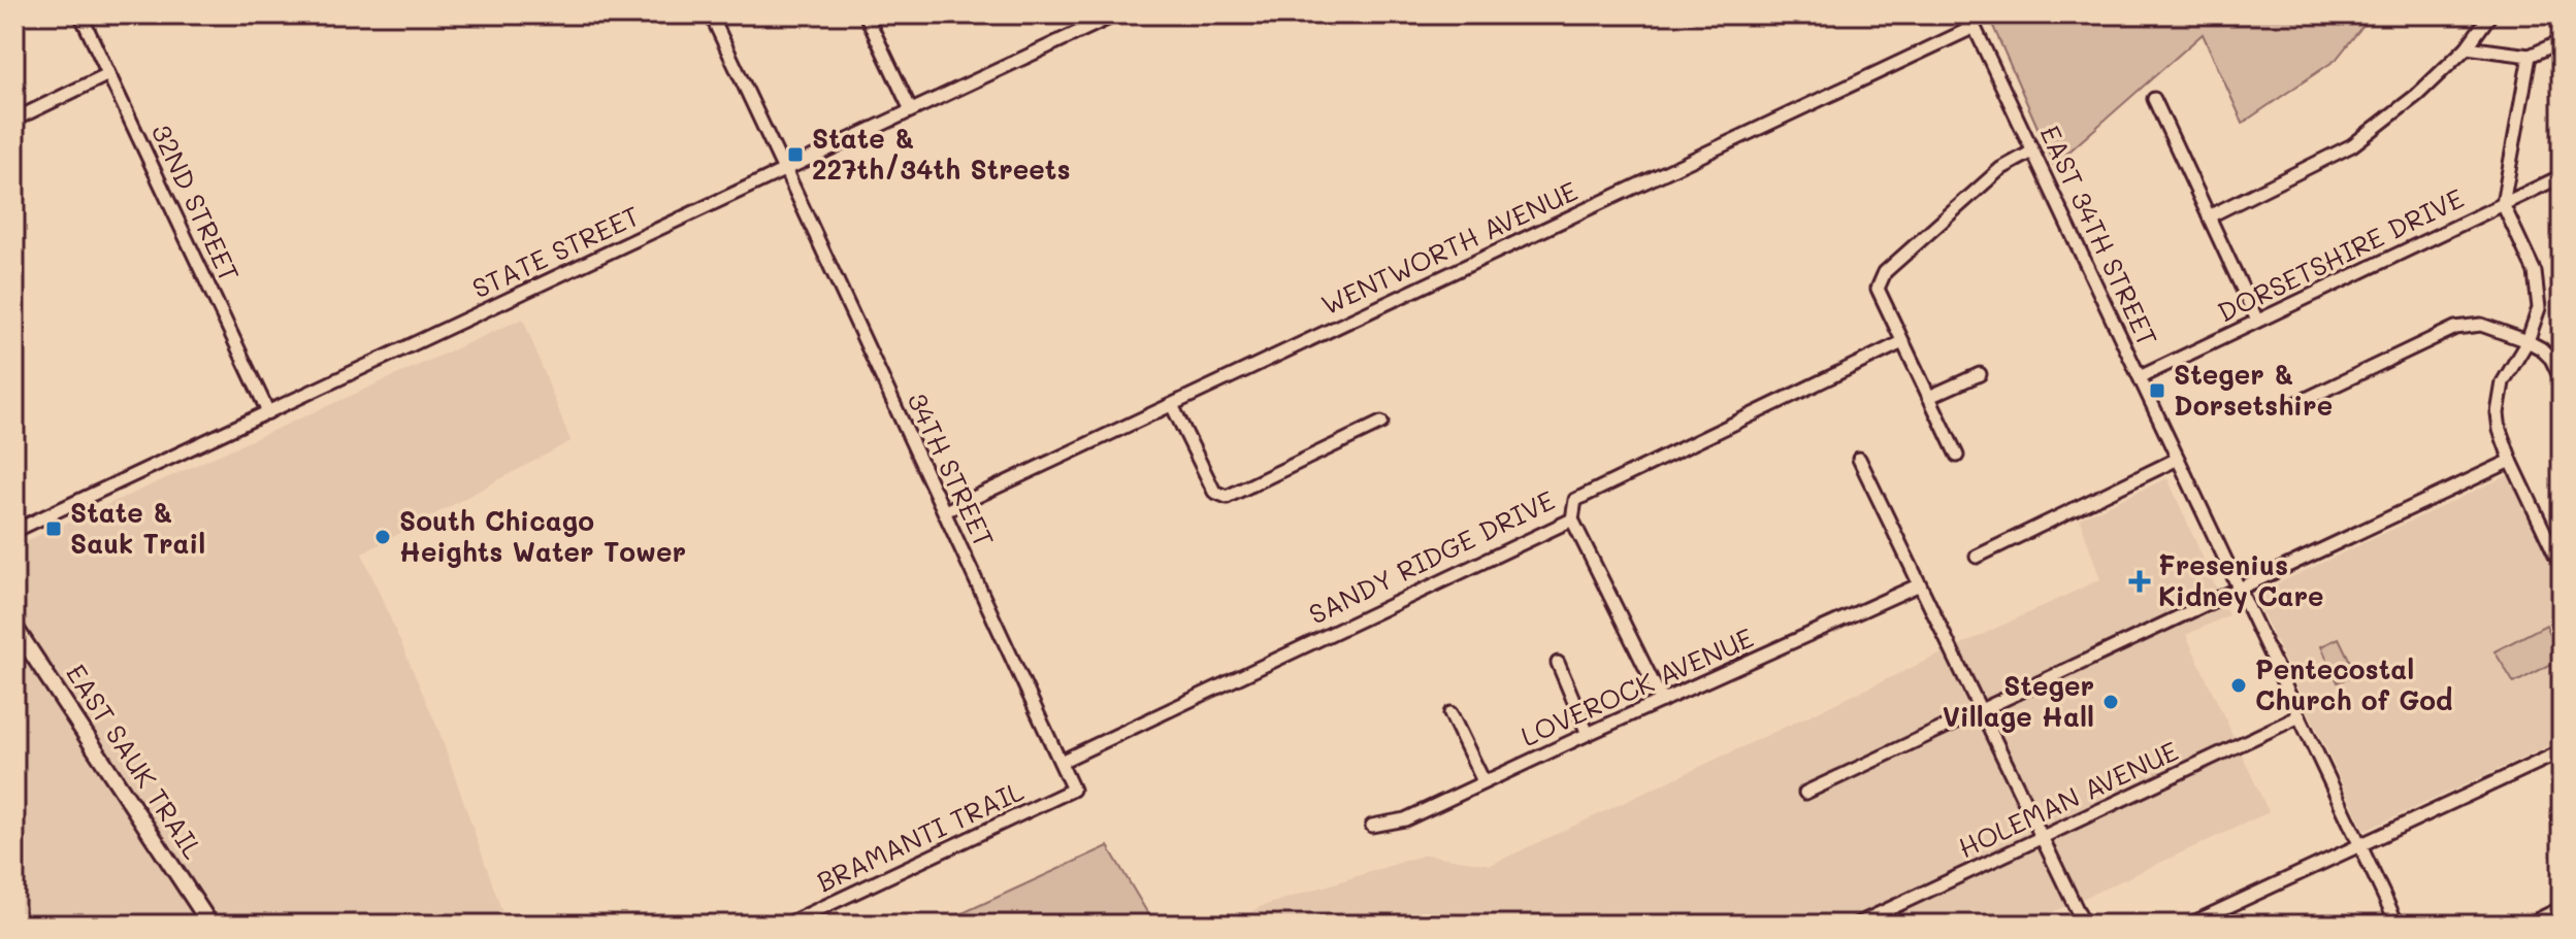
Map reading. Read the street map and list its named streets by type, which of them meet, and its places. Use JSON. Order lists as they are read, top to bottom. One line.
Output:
{"streets":{"main road":["EAST SAUK TRAIL"],"street":["32ND STREET","EAST 34TH STREET","WENTWORTH AVENUE","STATE STREET","DORSETSHIRE DRIVE","34TH STREET","SANDY RIDGE DRIVE","LOVEROCK AVENUE","HOLEMAN AVENUE","BRAMANTI TRAIL"]},"crossings":[["32ND STREET","STATE STREET"],["EAST 34TH STREET","WENTWORTH AVENUE"],["EAST 34TH STREET","DORSETSHIRE DRIVE"],["EAST 34TH STREET","HOLEMAN AVENUE"],["WENTWORTH AVENUE","34TH STREET"],["STATE STREET","34TH STREET"],["34TH STREET","SANDY RIDGE DRIVE"],["34TH STREET","BRAMANTI TRAIL"]],"places":{"transit":["State & 227th/34th Streets","Steger & Dorsetshire","State & Sauk Trail"],"other":["South Chicago Heights Water Tower","Pentecostal Church of God","Steger Village Hall"],"health":["Fresenius Kidney Care"]}}
